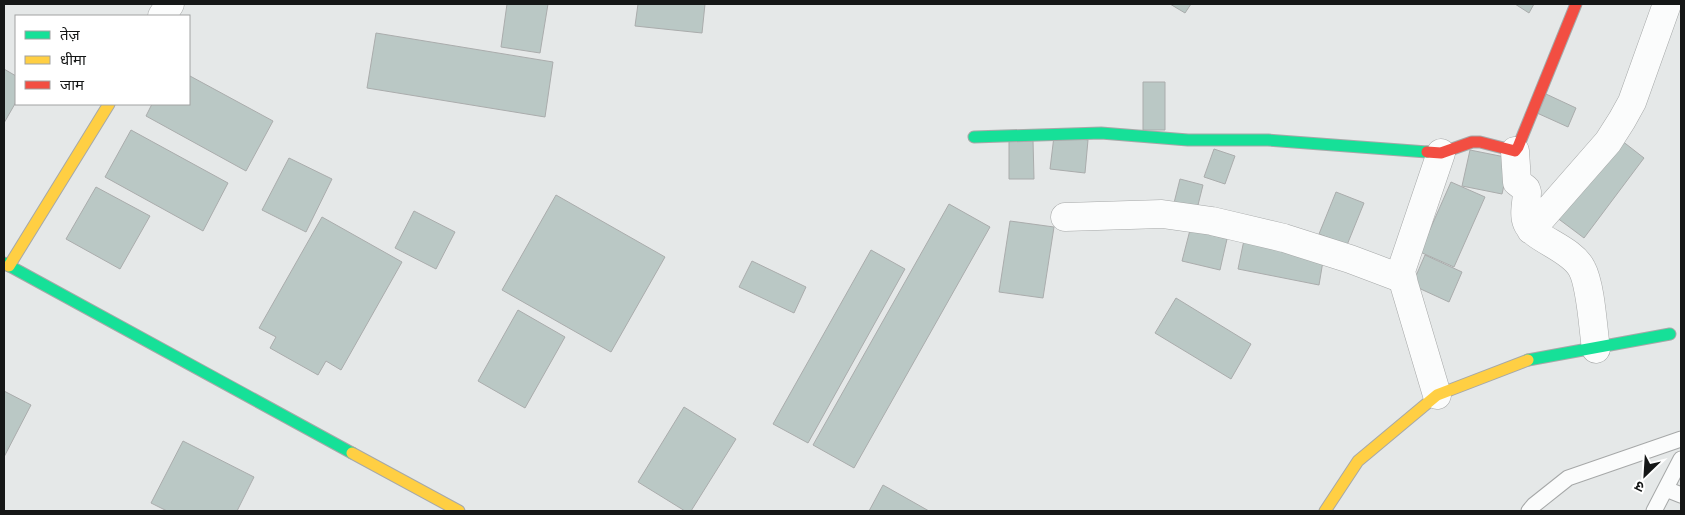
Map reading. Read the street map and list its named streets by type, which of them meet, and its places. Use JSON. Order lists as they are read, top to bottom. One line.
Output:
{"legend":["तेज़","धीमा","जाम"],"north":"bottom left"}
